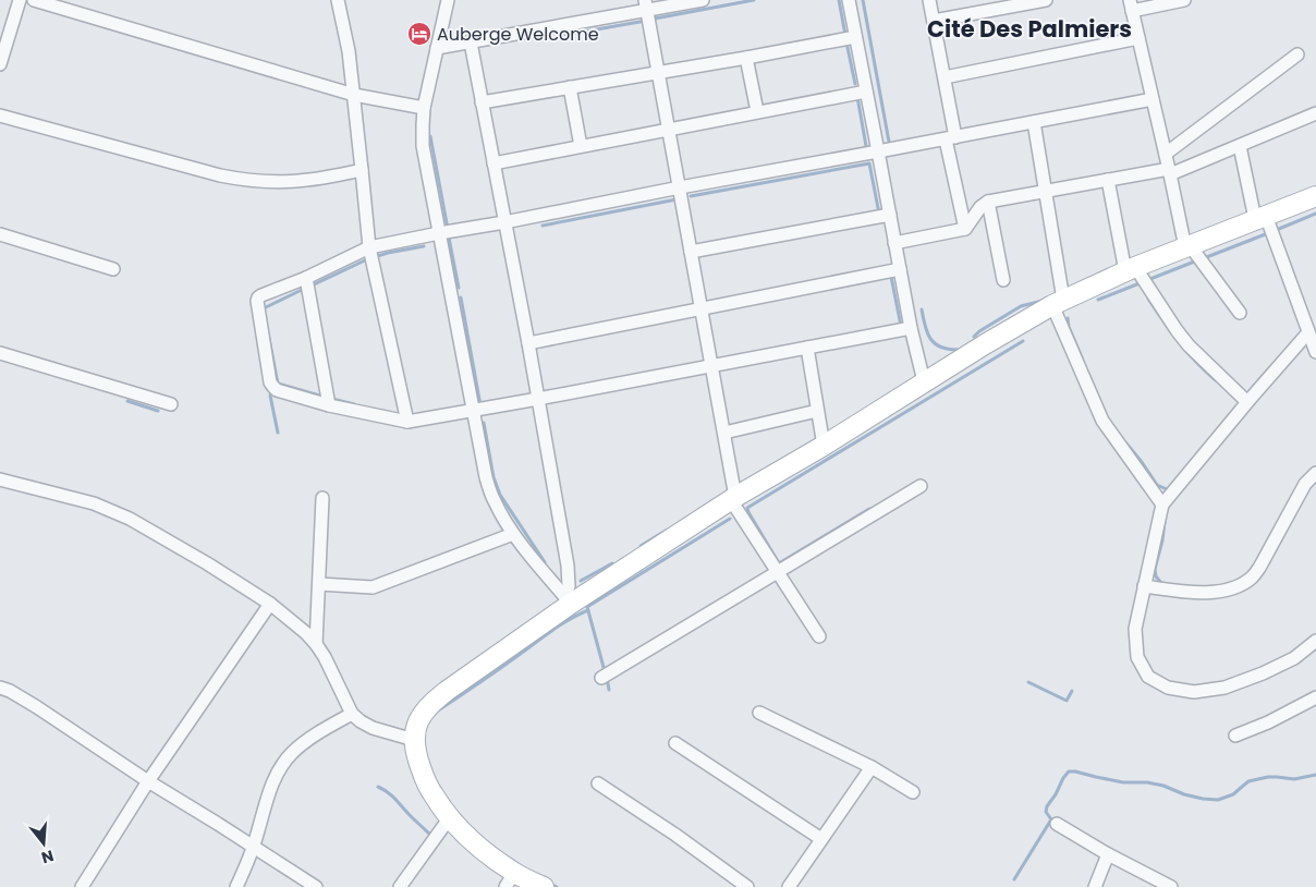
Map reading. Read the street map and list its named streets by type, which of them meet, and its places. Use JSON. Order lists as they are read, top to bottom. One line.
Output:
{"districts":["Cité Des Palmiers"],"places":{"hotel":["Auberge Welcome"]},"north":"bottom"}
